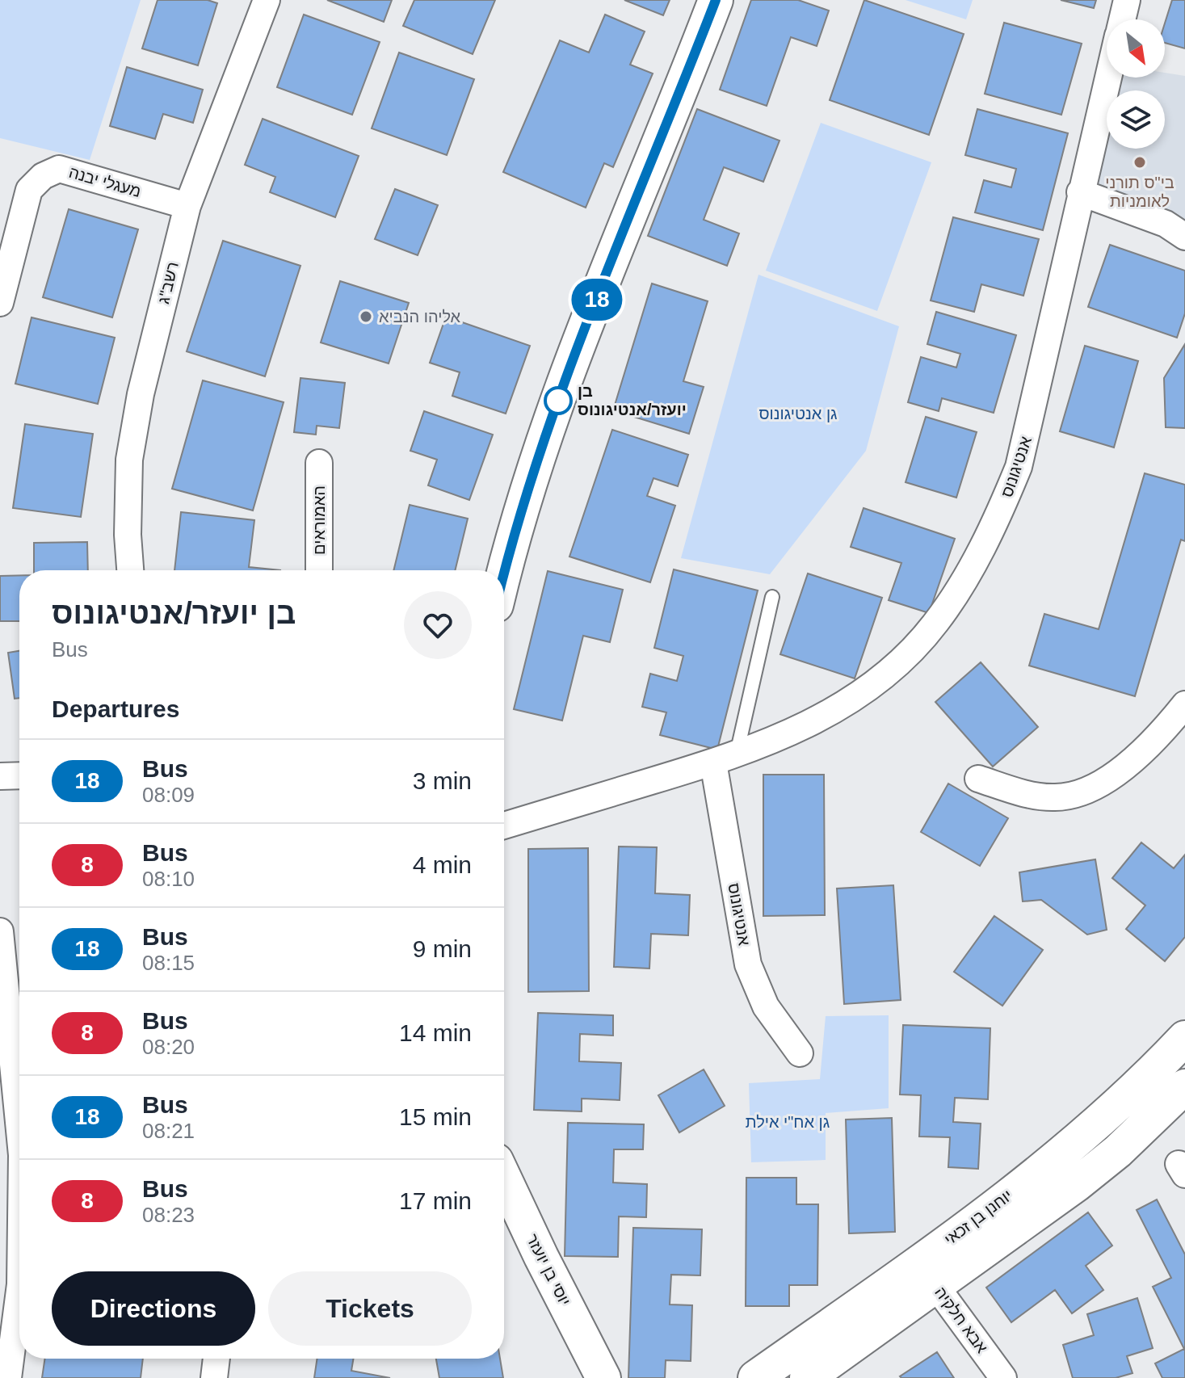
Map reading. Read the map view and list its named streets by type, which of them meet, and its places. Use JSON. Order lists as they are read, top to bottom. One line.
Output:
{"streets":{"street":["מעגלי יבנה","רשב\"ג","אנטיגונוס","האמוראים","יוחנן בן זכאי","יוסי בן יועזר","אבא חלקיה"]},"crossings":[["מעגלי יבנה","רשב\"ג"],["יוחנן בן זכאי","אבא חלקיה"]],"parks":["גן אנטיגונוס","גן אח\"י אילת"],"places":["בי\"ס תורני לאומניות","אליהו הנביא","בן יועזר/אנטיגונוס"],"lines":["bus line 18"],"north":"bottom right","page":{"on_map":"18","heading":[["בן יועזר/אנטיגונוס","Bus"],"Departures"],"list":[{"mark":"18","name":"Bus","note":"08:09","value":"3 min"},{"mark":"8","name":"Bus","note":"08:10","value":"4 min"},{"mark":"18","name":"Bus","note":"08:15","value":"9 min"},{"mark":"8","name":"Bus","note":"08:20","value":"14 min"},{"mark":"18","name":"Bus","note":"08:21","value":"15 min"},{"mark":"8","name":"Bus","note":"08:23","value":"17 min"}],"buttons":["Directions","Tickets"]}}
